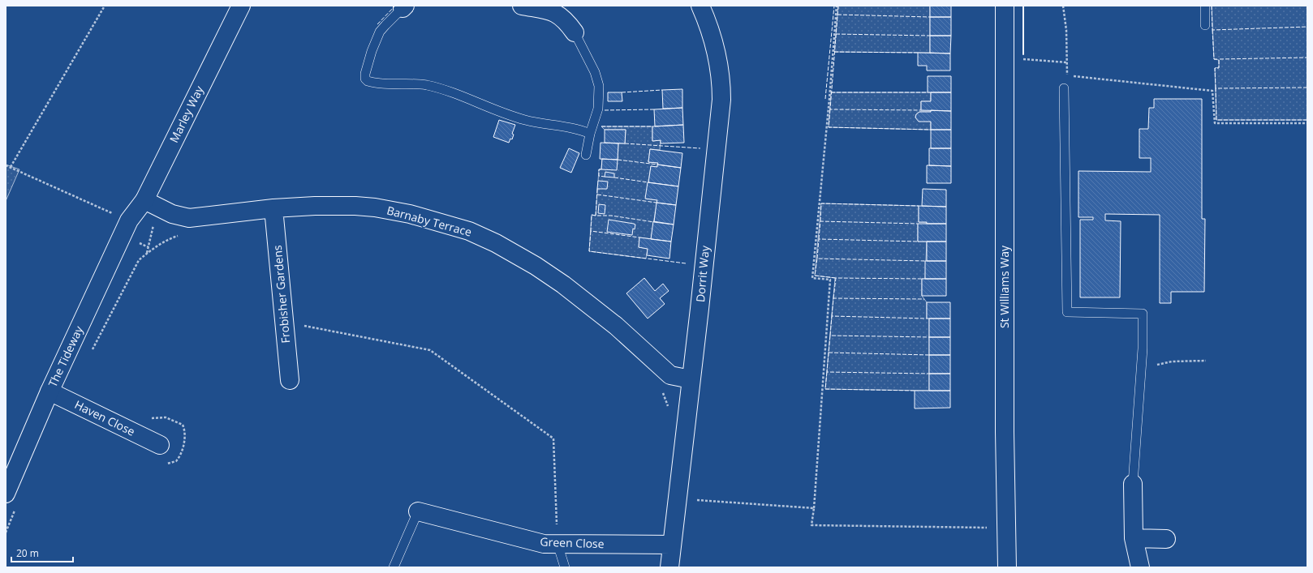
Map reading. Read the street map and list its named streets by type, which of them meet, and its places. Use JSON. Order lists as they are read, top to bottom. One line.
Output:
{"streets":{"street":["Marley Way","Barnaby Terrace","Dorrit Way","St Williams Way","Frobisher Gardens","The Tideway","Haven Close","Green Close"]},"crossings":[["Marley Way","Barnaby Terrace"],["Marley Way","The Tideway"],["Barnaby Terrace","Dorrit Way"],["Barnaby Terrace","Frobisher Gardens"],["Dorrit Way","Green Close"],["The Tideway","Haven Close"]],"scale_bar":"20 m"}
